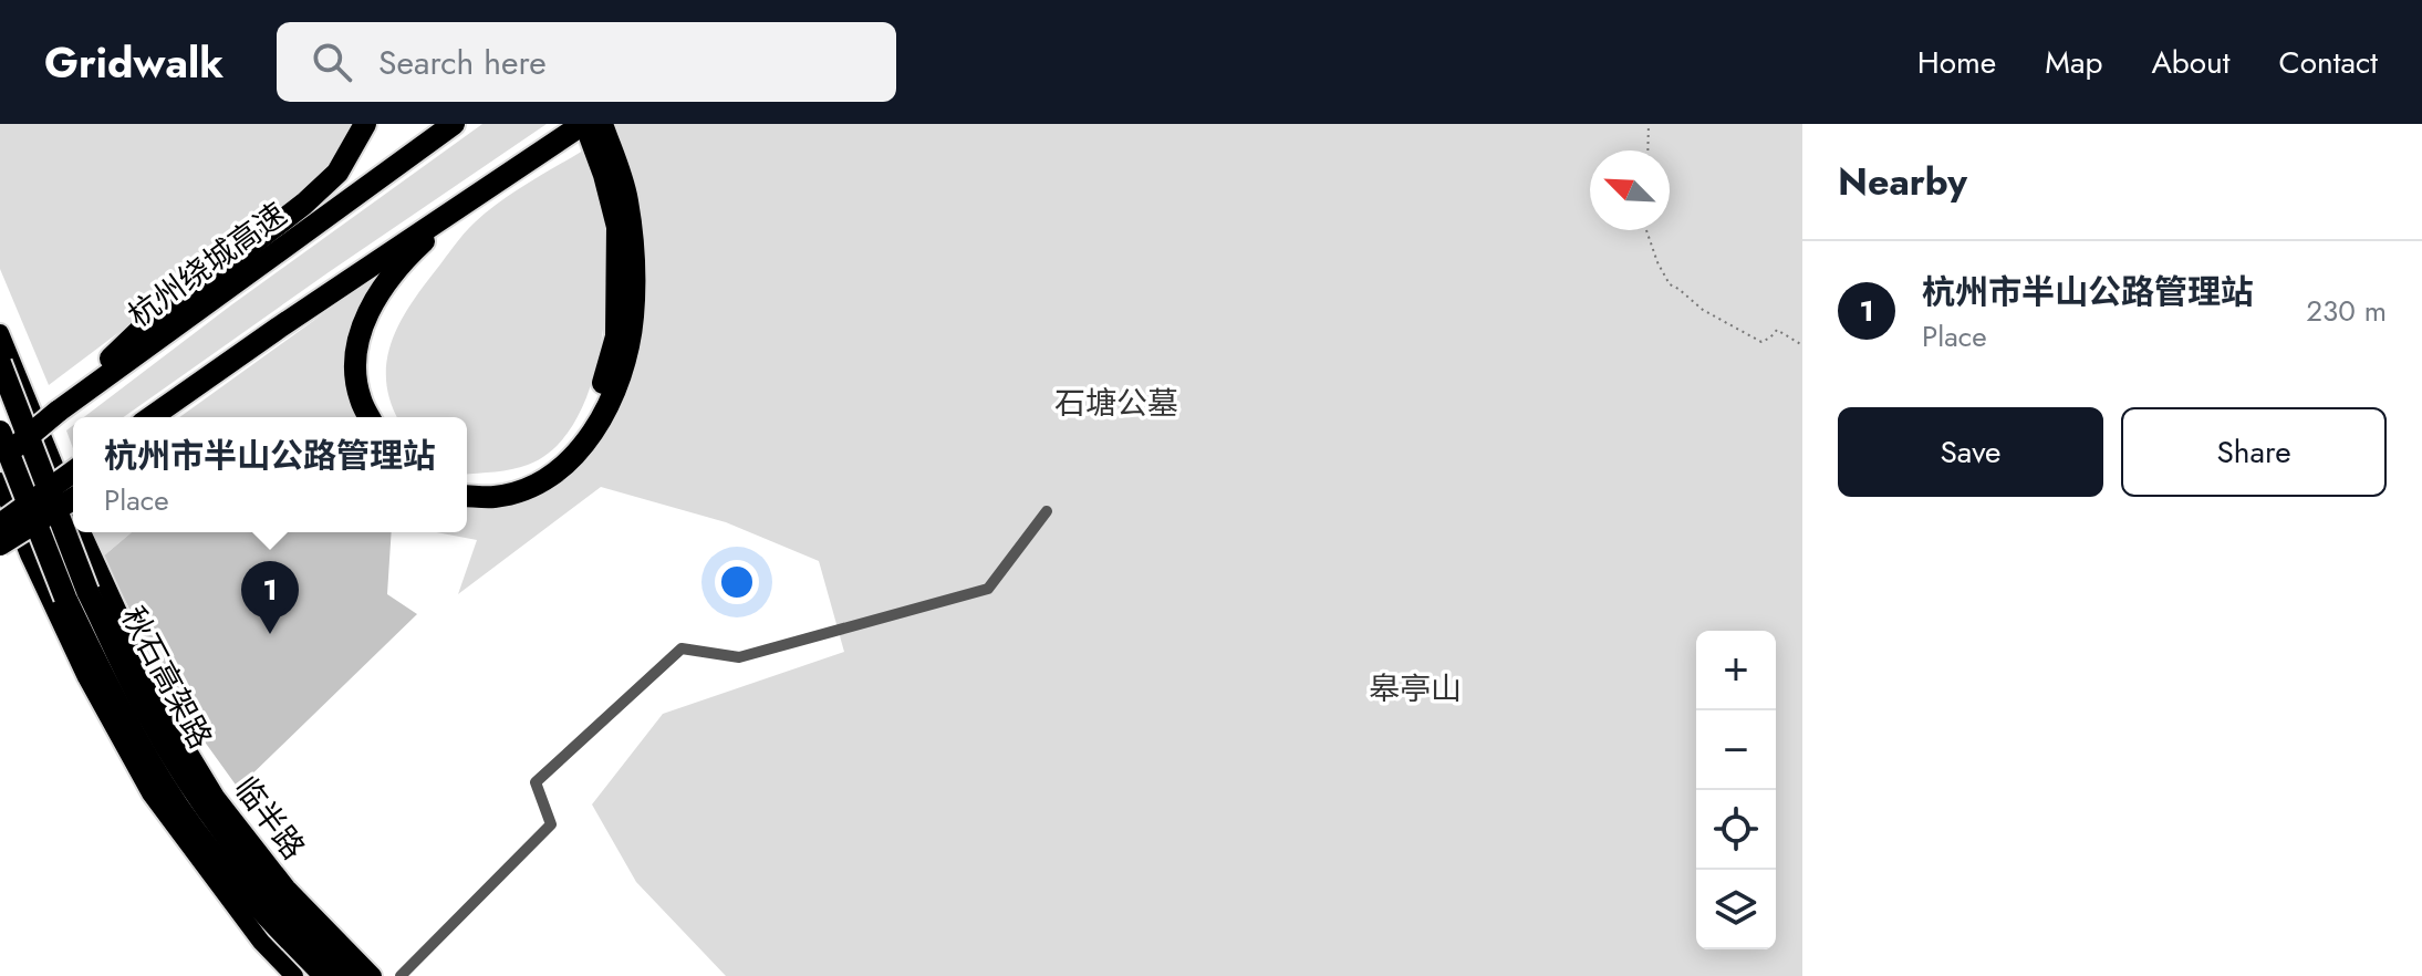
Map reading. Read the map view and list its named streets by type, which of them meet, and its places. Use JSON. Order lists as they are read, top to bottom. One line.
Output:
{"streets":{"highway":["杭州绕城高速","秋石高架路"],"main road":["临半路"]},"parks":["石塘公墓","皋亭山"],"north":"top left","page":{"header":"Gridwalk","search":"Search here","nav":["Home","Map","About","Contact"],"heading":"Nearby","list":[{"mark":"1","name":"杭州市半山公路管理站","note":"Place","value":"230 m"}],"buttons":["Save","Share"],"popup":["杭州市半山公路管理站","Place"],"pins":"1","map_buttons":["+","−"]}}
